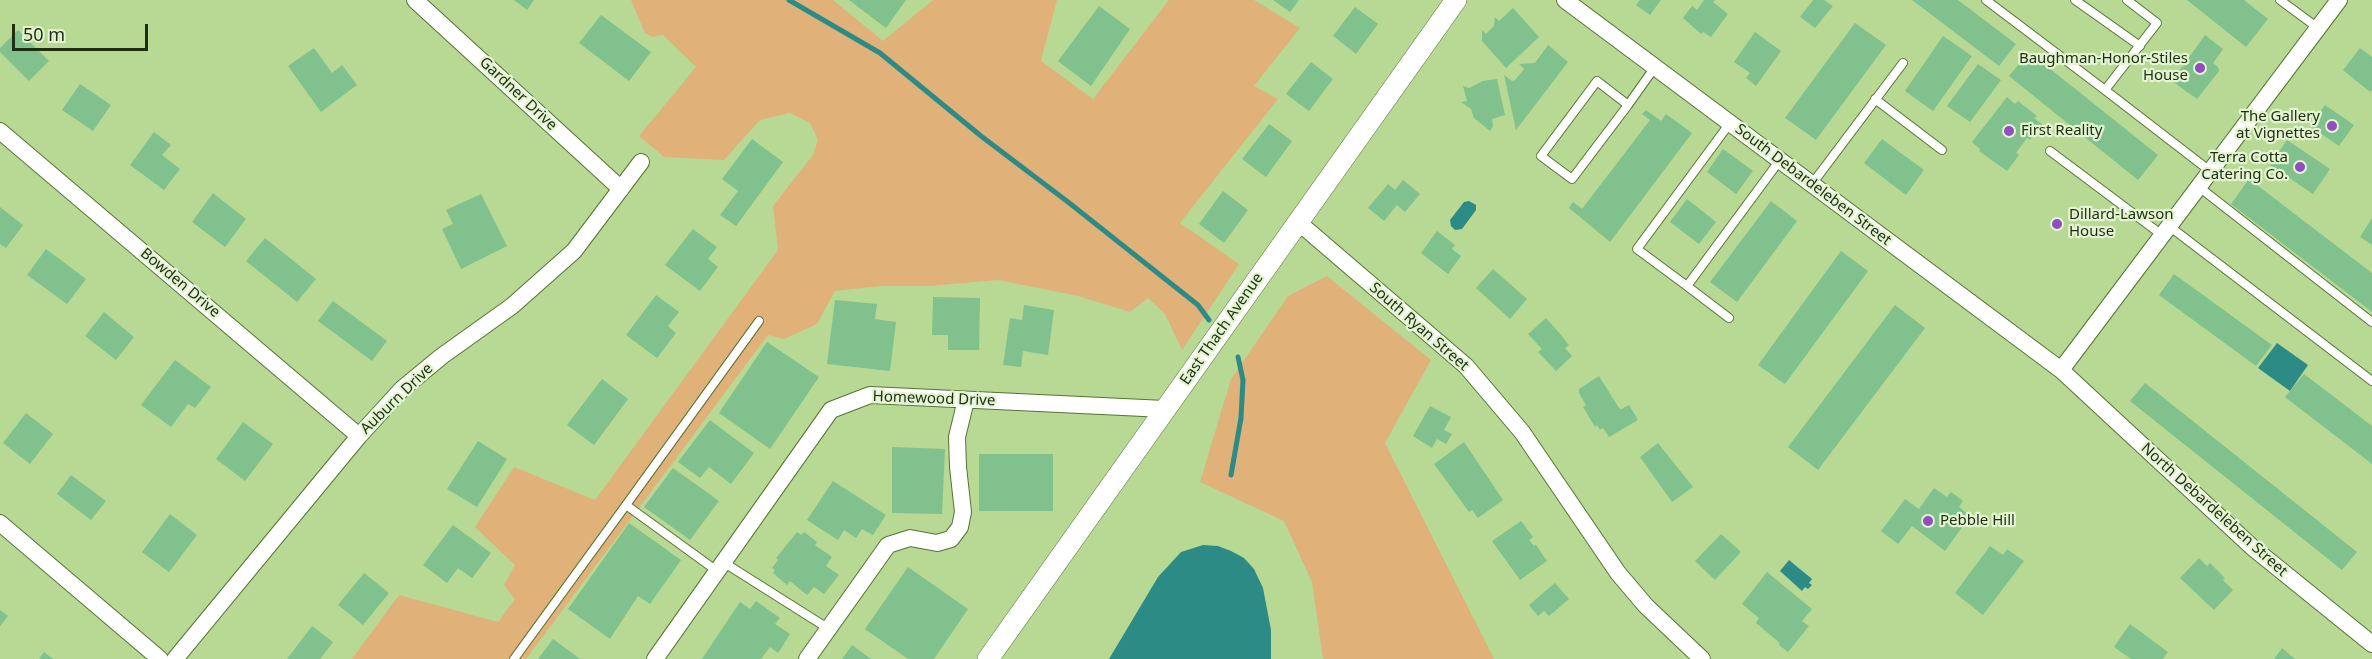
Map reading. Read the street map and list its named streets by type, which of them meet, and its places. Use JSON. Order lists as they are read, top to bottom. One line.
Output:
{"streets":{"street":["Gardner Drive","South Debardeleben Street","Bowden Drive","South Ryan Street","East Thach Avenue","Auburn Drive","Homewood Drive","North Debardeleben Street"]},"crossings":[["Gardner Drive","Auburn Drive"],["South Debardeleben Street","North Debardeleben Street"],["Bowden Drive","Auburn Drive"],["South Ryan Street","East Thach Avenue"],["East Thach Avenue","Homewood Drive"]],"places":["Baughman-Honor-Stiles House","The Gallery at Vignettes","First Reality","Terra Cotta Catering Co.","Dillard-Lawson House","Pebble Hill"],"scale_bar":"50 m"}
